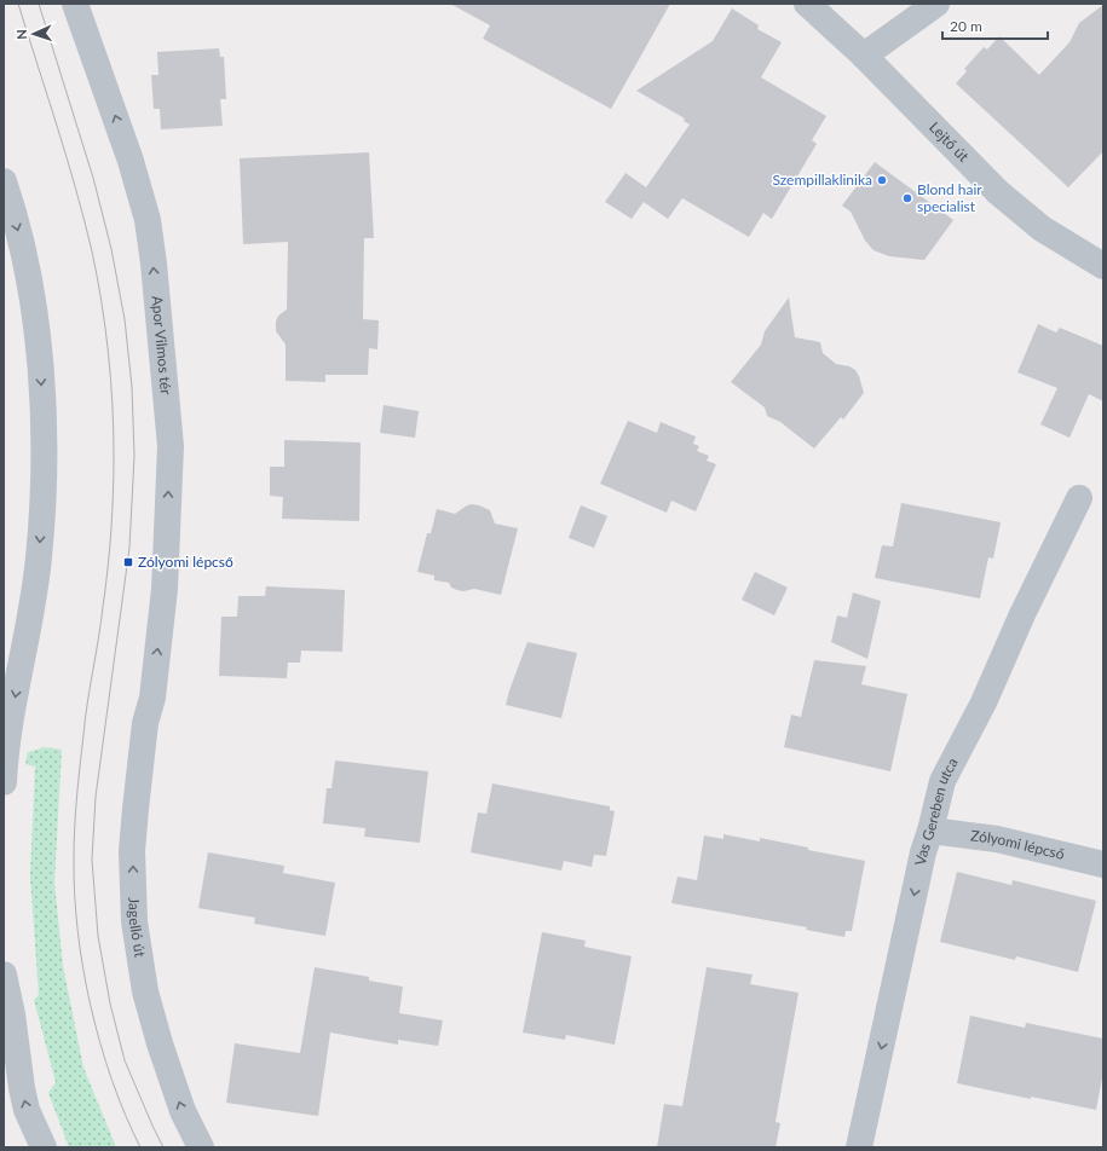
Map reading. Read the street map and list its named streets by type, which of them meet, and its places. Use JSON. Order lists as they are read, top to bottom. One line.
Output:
{"streets":{"street":["Lejtő út","Apor Vilmos tér","Vas Gereben utca","Zólyomi lépcső","Jagelló út"]},"crossings":[["Apor Vilmos tér","Jagelló út"],["Vas Gereben utca","Zólyomi lépcső"]],"one_way":["Vas Gereben utca"],"places":{"other":["Szempillaklinika","Blond hair specialist"],"transit":["Zólyomi lépcső"]},"scale_bar":"20 m","north":"left"}
